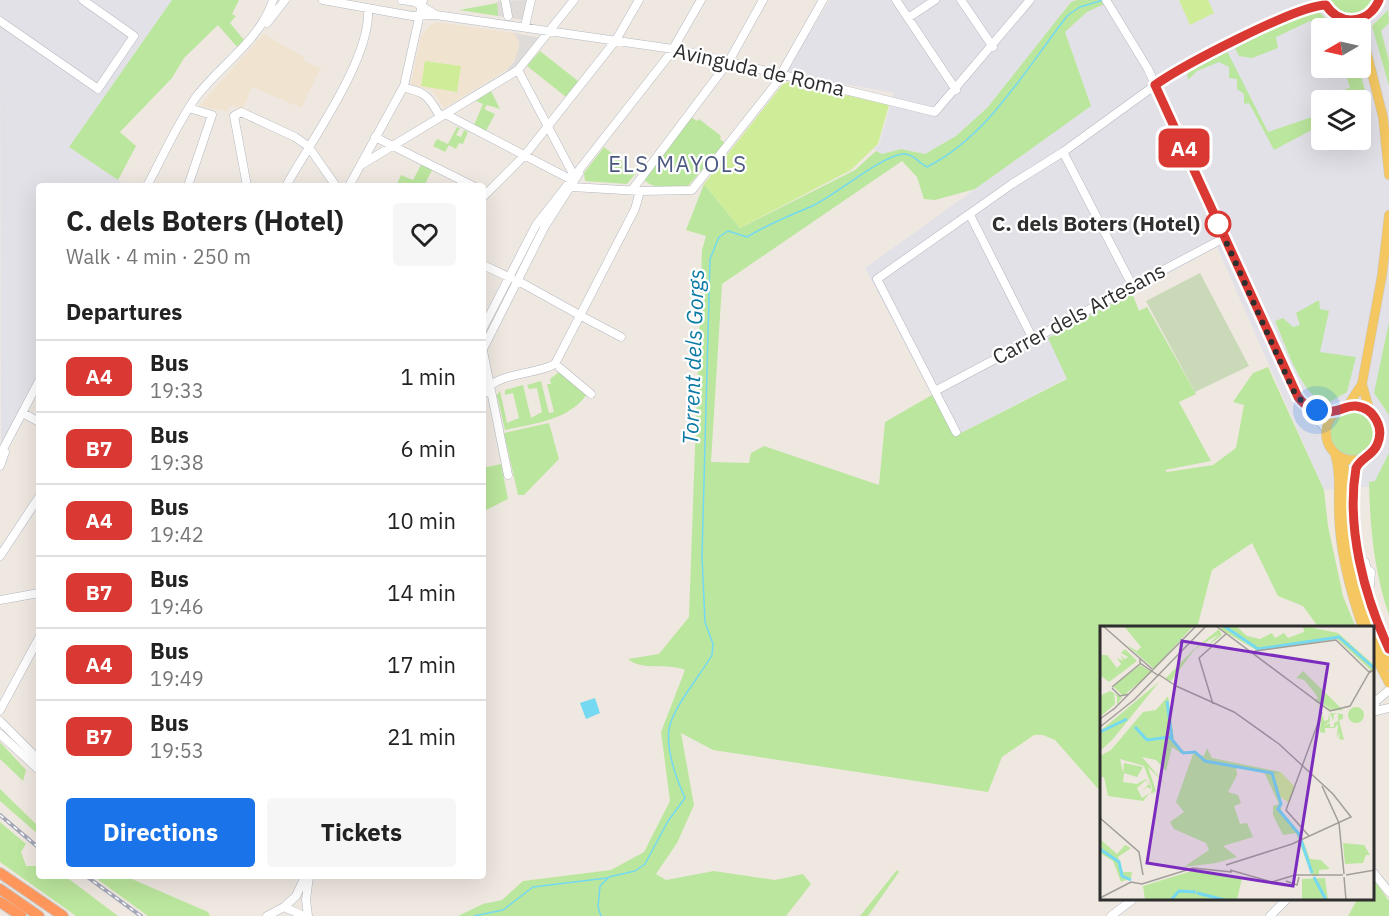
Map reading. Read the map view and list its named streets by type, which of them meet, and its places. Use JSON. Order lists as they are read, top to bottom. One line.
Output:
{"streets":{"street":["Avinguda de Roma","Carrer dels Artesans"]},"districts":["ELS MAYOLS"],"water":["Torrent dels Gorgs"],"places":["C. dels Boters (Hotel)"],"lines":["bus line A4"],"north":"left","page":{"on_map":"A4","heading":[["C. dels Boters (Hotel)","Walk · 4 min · 250 m"],"Departures"],"list":[{"mark":"A4","name":"Bus","note":"19:33","value":"1 min"},{"mark":"B7","name":"Bus","note":"19:38","value":"6 min"},{"mark":"A4","name":"Bus","note":"19:42","value":"10 min"},{"mark":"B7","name":"Bus","note":"19:46","value":"14 min"},{"mark":"A4","name":"Bus","note":"19:49","value":"17 min"},{"mark":"B7","name":"Bus","note":"19:53","value":"21 min"}],"buttons":["Directions","Tickets"]}}
